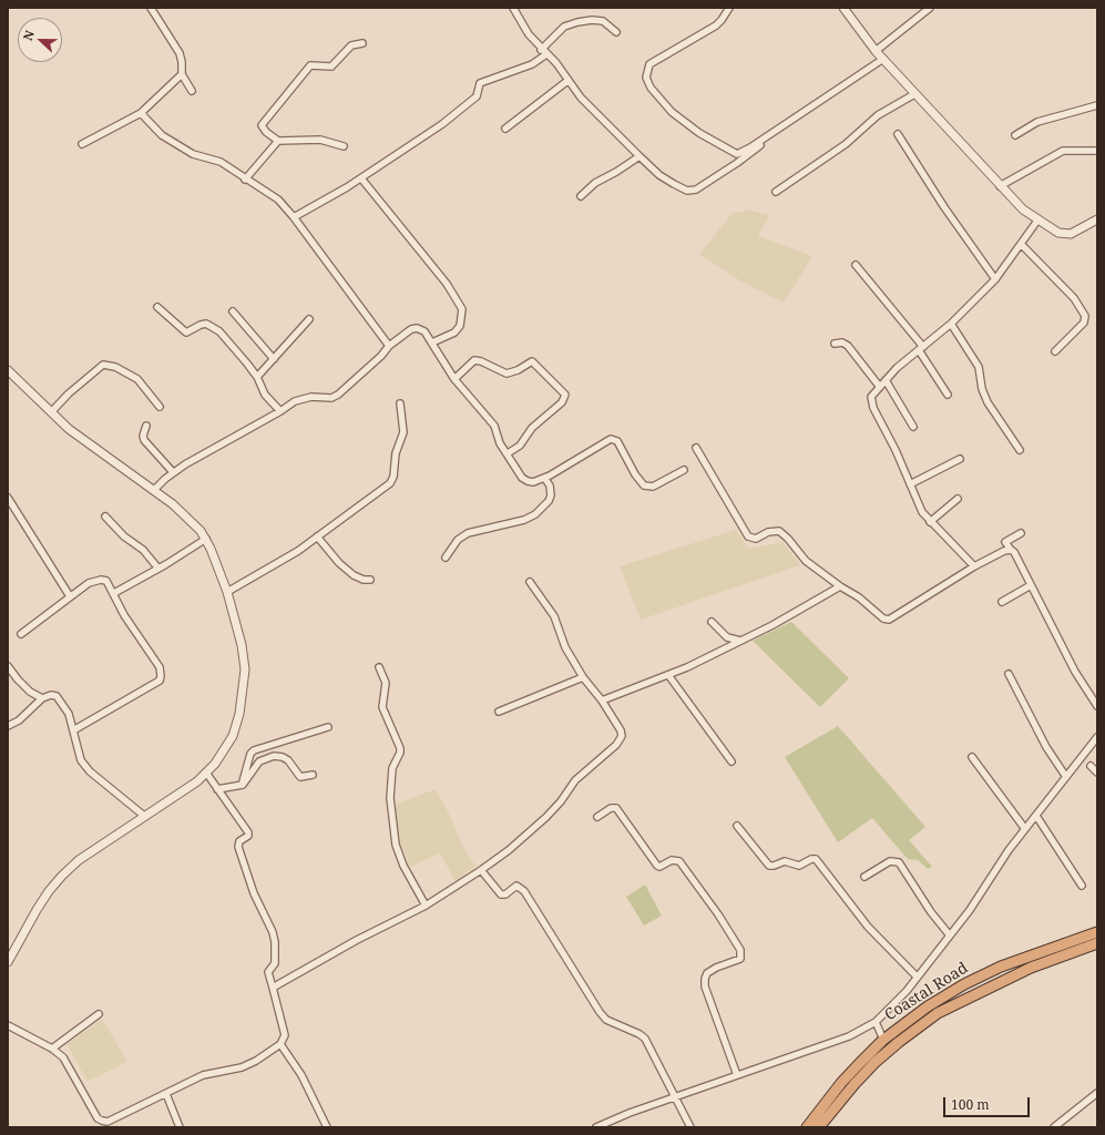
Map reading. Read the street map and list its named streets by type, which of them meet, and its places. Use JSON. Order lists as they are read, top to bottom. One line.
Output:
{"streets":{"highway":["Coastal Road"]},"scale_bar":"100 m","north":"left"}
